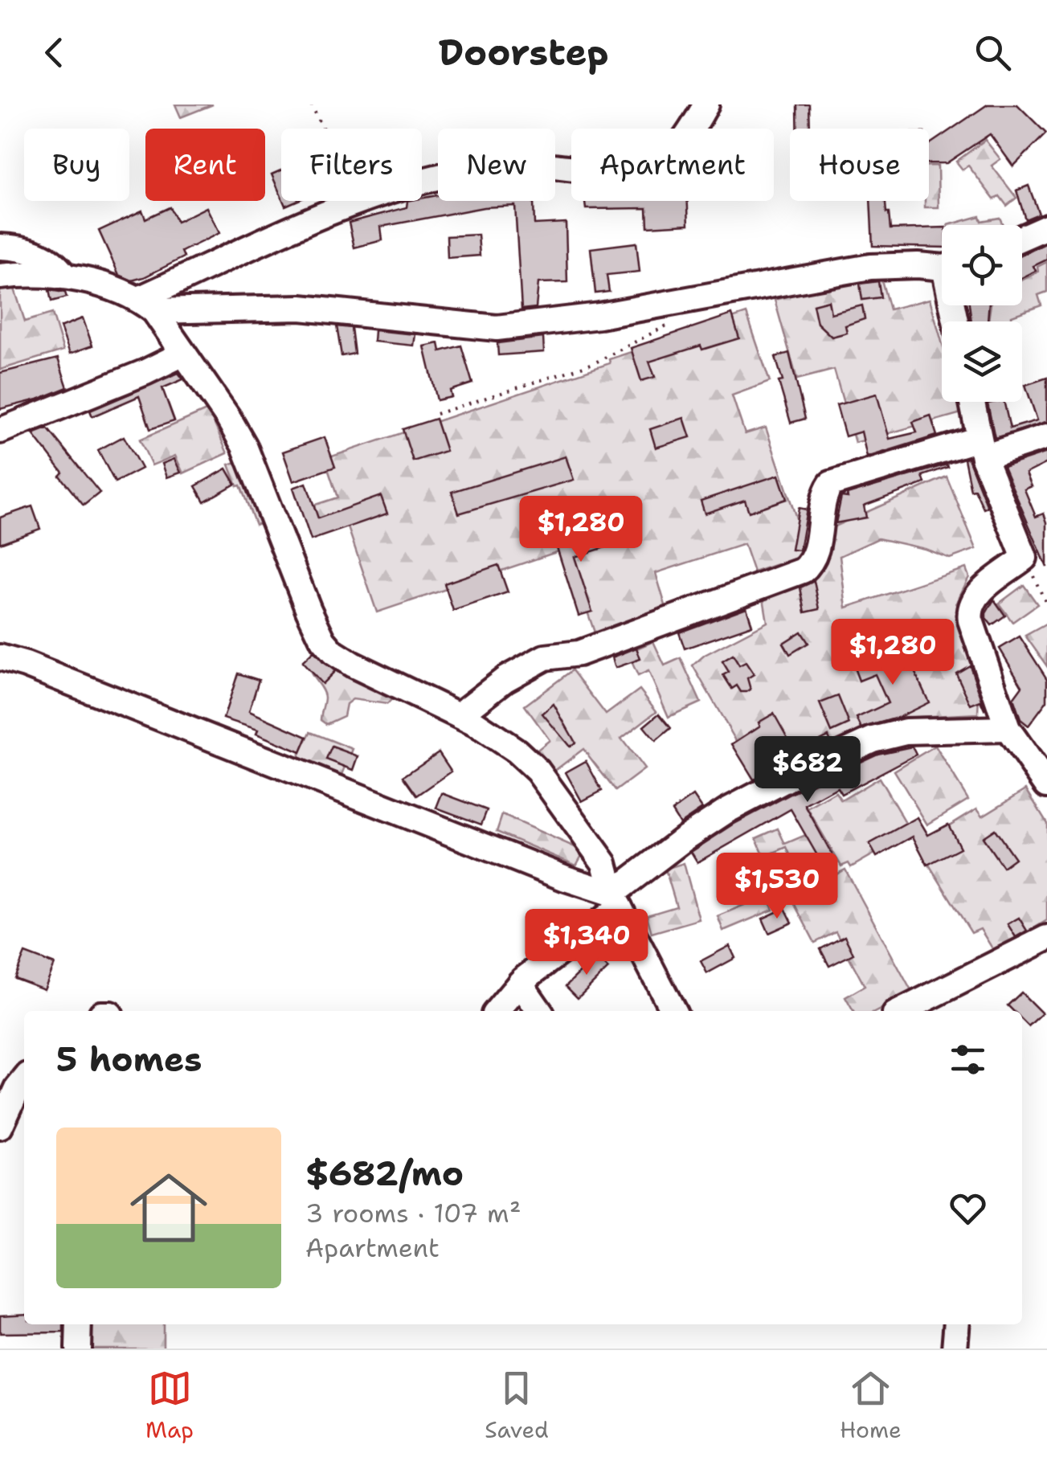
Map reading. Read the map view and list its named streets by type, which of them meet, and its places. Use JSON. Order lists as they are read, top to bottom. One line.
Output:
{"page":{"header":"Doorstep","chip":["Buy","Rent","Filters","New","Apartment","House"],"price":["$1,280","$1,280","$682","$1,530","$1,340"],"heading":"5 homes","list":[{"name":"$682/mo","note":"3 rooms · 107 m² · Apartment"}],"tabs":["Map","Saved","Home"]}}
